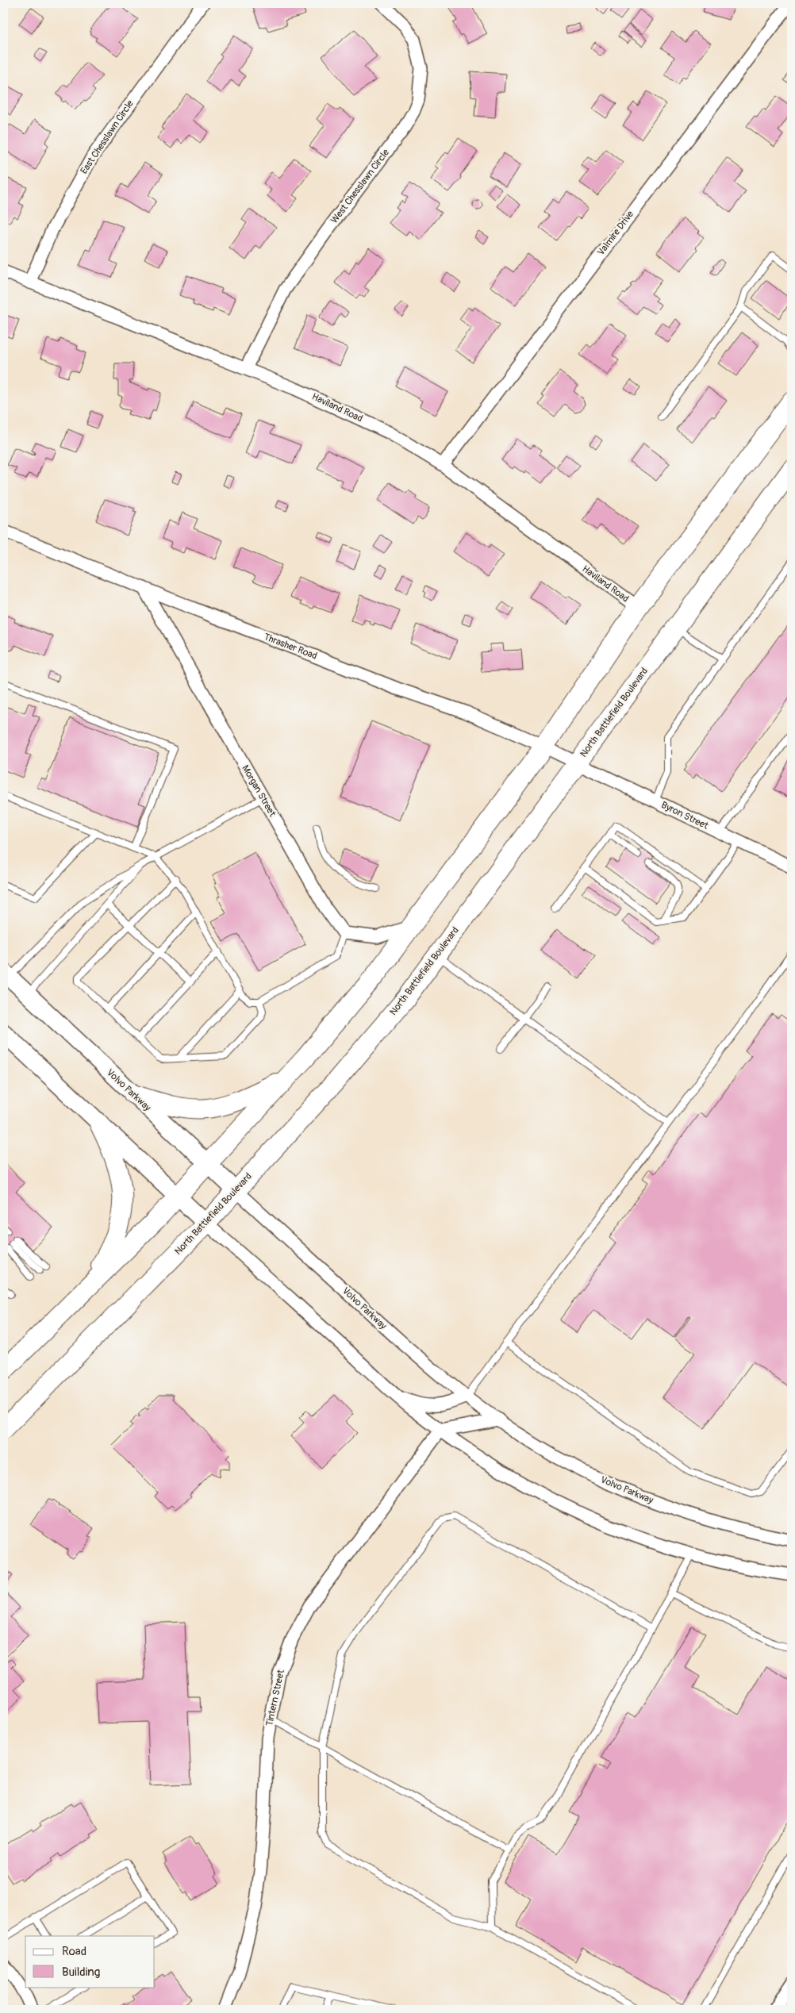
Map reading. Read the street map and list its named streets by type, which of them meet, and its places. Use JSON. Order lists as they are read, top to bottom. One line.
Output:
{"streets":{"main road":["North Battlefield Boulevard","Volvo Parkway"],"street":["East Chesslawn Circle","West Chesslawn Circle","Valmire Drive","Haviland Road","Thrasher Road","Morgan Street","Byron Street","Tintern Street"]},"crossings":[["East Chesslawn Circle","Haviland Road"],["West Chesslawn Circle","Haviland Road"],["Valmire Drive","Haviland Road"],["Thrasher Road","North Battlefield Boulevard"],["Thrasher Road","Morgan Street"],["Thrasher Road","Byron Street"],["North Battlefield Boulevard","Byron Street"],["North Battlefield Boulevard","Volvo Parkway"]],"legend":["Road","Building"]}
